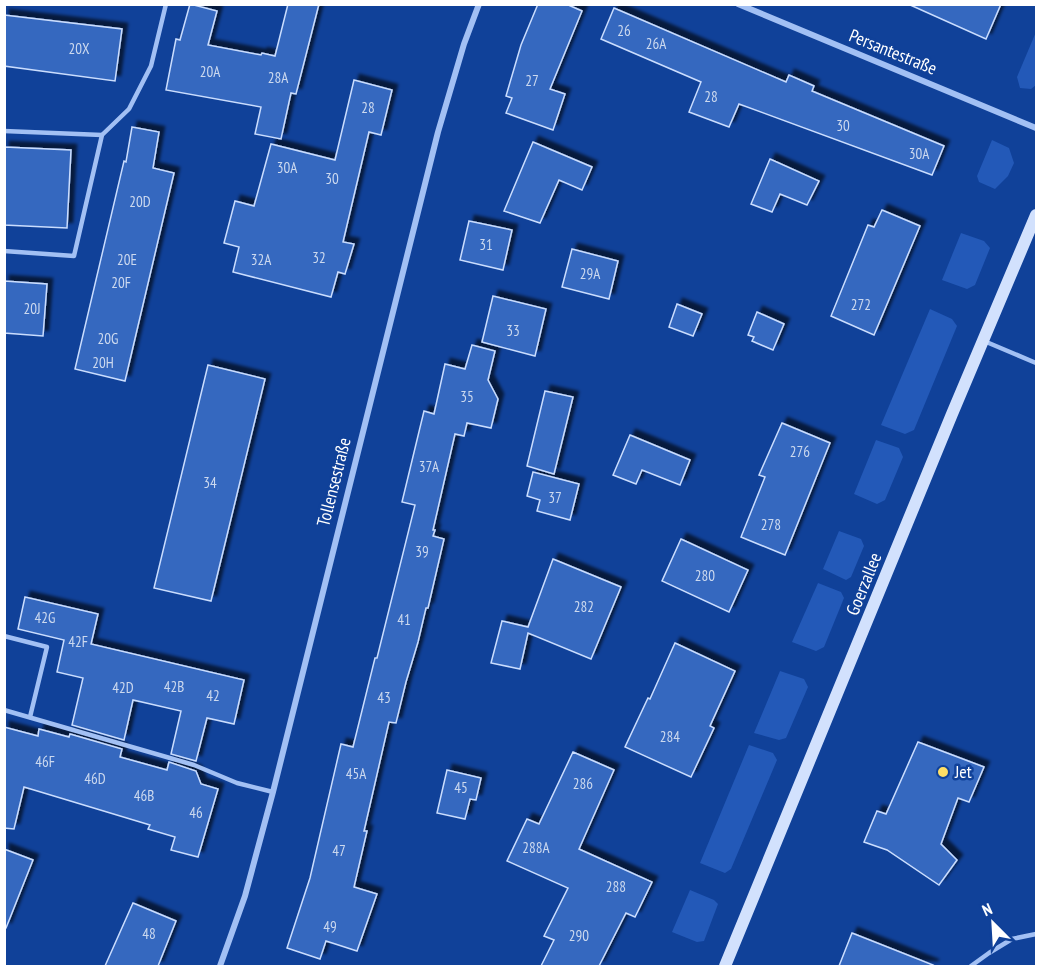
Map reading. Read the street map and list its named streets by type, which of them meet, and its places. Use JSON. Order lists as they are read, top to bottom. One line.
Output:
{"streets":{"main road":["Goerzallee"],"street":["Persantestraße","Tollensestraße"]},"places":["Jet"],"house_numbers":["26","26A","20X","20A","28A","27","28","28","30","30A","30A","30","20D","31","32","20E","32A","29A","20F","272","20J","33","20G","20H","35","276","37A","34","37","278","39","280","282","42G","41","42F","42B","42D","42","43","284","46F","45A","46D","286","45","46B","46","288A","47","288","49","48","290"],"north":"top left"}
